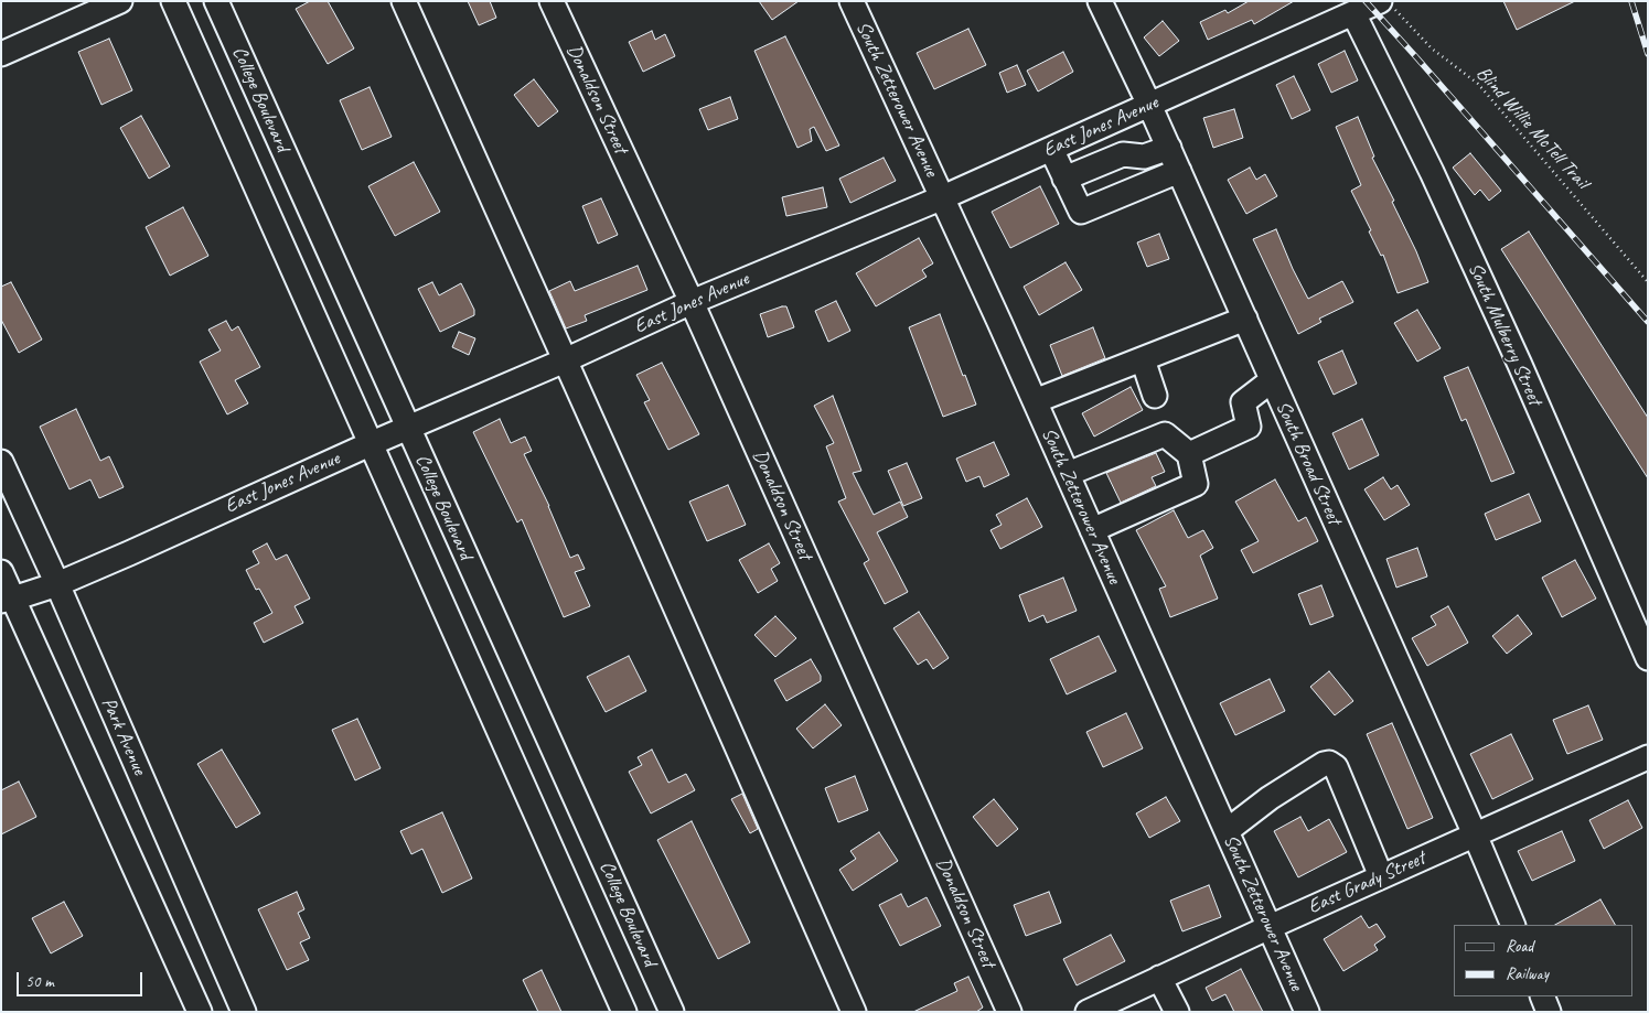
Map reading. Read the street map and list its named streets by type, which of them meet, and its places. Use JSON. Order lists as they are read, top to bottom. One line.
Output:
{"streets":{"street":["College Boulevard","Donaldson Street","South Zetterower Avenue","East Jones Avenue","South Mulberry Street","South Broad Street","Park Avenue","East Grady Street"],"path":["Blind Willie McTell Trail"]},"crossings":[["College Boulevard","East Jones Avenue"],["Donaldson Street","East Jones Avenue"],["South Zetterower Avenue","East Jones Avenue"],["South Zetterower Avenue","East Grady Street"],["East Jones Avenue","Blind Willie McTell Trail"],["East Jones Avenue","South Mulberry Street"],["East Jones Avenue","South Broad Street"],["East Jones Avenue","Park Avenue"],["South Broad Street","East Grady Street"]],"legend":["Road","Railway"],"scale_bar":"50 m"}
